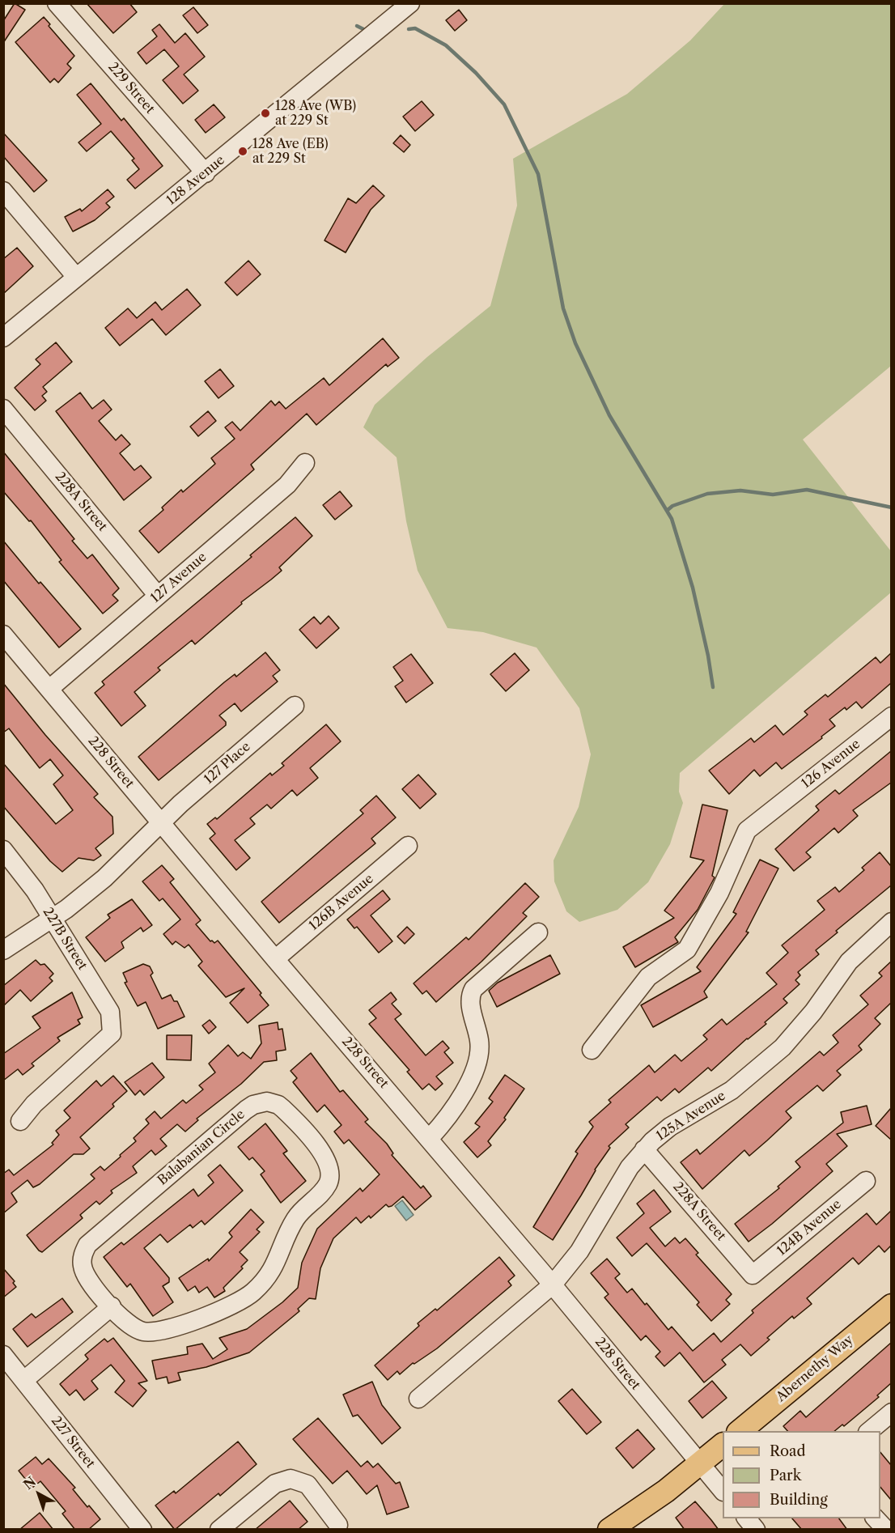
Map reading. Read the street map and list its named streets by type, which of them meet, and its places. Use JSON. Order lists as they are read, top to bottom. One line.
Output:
{"streets":{"main road":["Abernethy Way"],"street":["229 Street","128 Avenue","228A Street","127 Avenue","228 Street","127 Place","126 Avenue","126B Avenue","227B Street","125A Avenue","Balabanian Circle","124B Avenue","227 Street"]},"crossings":[["229 Street","128 Avenue"],["228A Street","127 Avenue"],["228A Street","125A Avenue"],["228A Street","124B Avenue"],["127 Avenue","228 Street"],["228 Street","127 Place"],["228 Street","126B Avenue"],["228 Street","125A Avenue"]],"places":["128 Ave (WB) at 229 St","128 Ave (EB) at 229 St"],"legend":["Road","Park","Building"],"north":"top left"}
